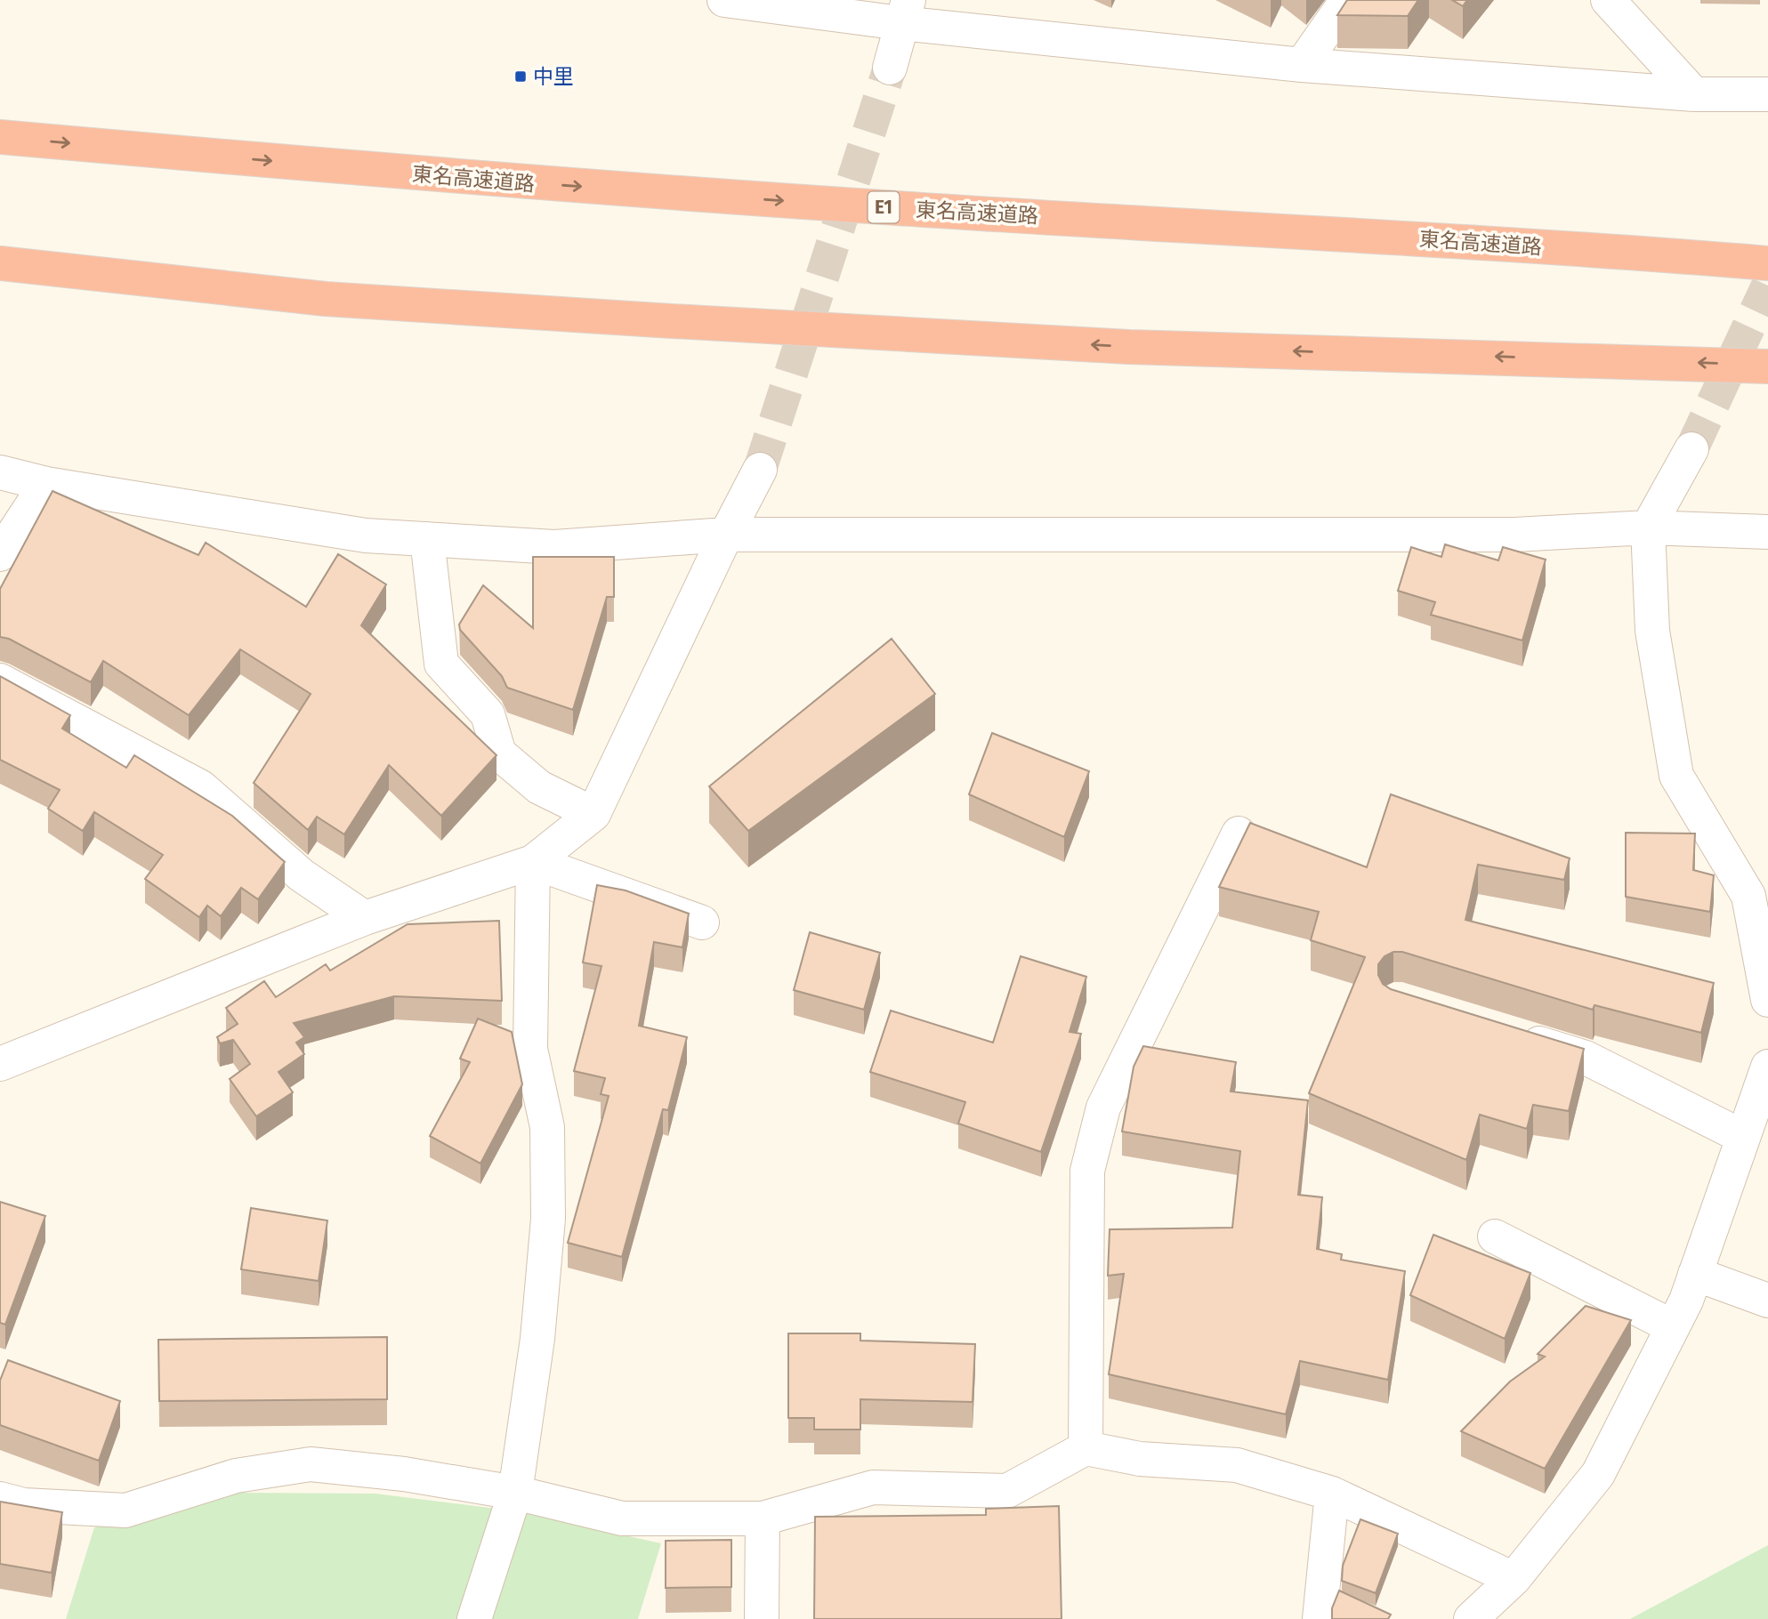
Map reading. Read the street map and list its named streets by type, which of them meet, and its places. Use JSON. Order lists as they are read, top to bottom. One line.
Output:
{"streets":{"highway":["東名高速道路","E1"]},"places":{"transit":["中里"]}}
